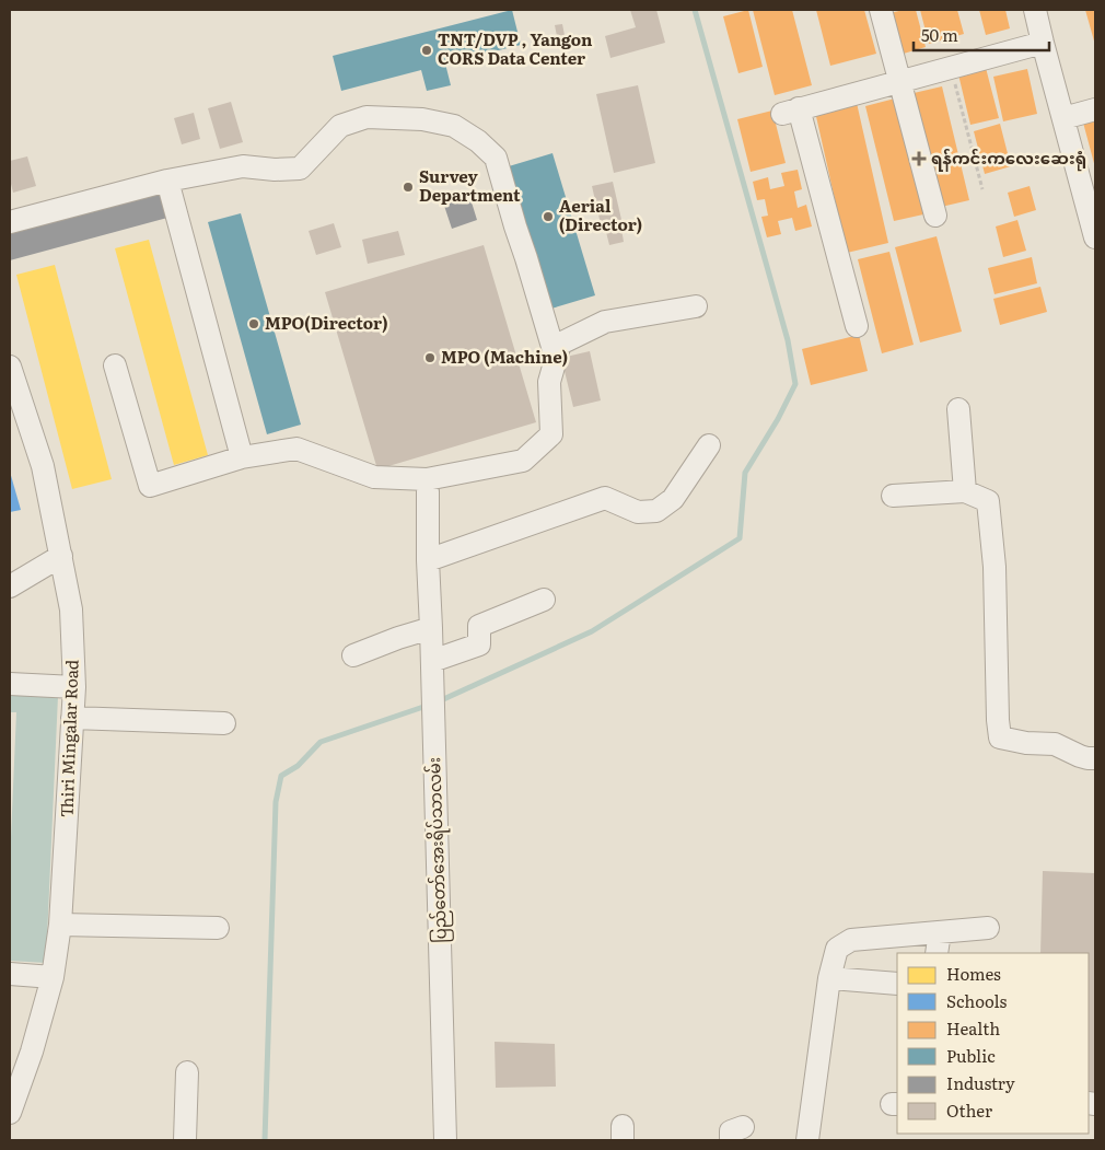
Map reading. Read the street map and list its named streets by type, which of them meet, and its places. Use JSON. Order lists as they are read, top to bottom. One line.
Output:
{"streets":{"street":["Thiri Mingalar Road","ပြည်တော်အေးရိပ်သာလမ်း"]},"places":{"other":["TNT/DVP , Yangon CORS Data Center","Survey Department","Aerial (Director)","MPO(Director)","MPO (Machine)"],"health":["ရန်ကင်းကလေးဆေးရုံ"]},"legend":["Homes","Schools","Health","Public","Industry","Other"],"scale_bar":"50 m"}
